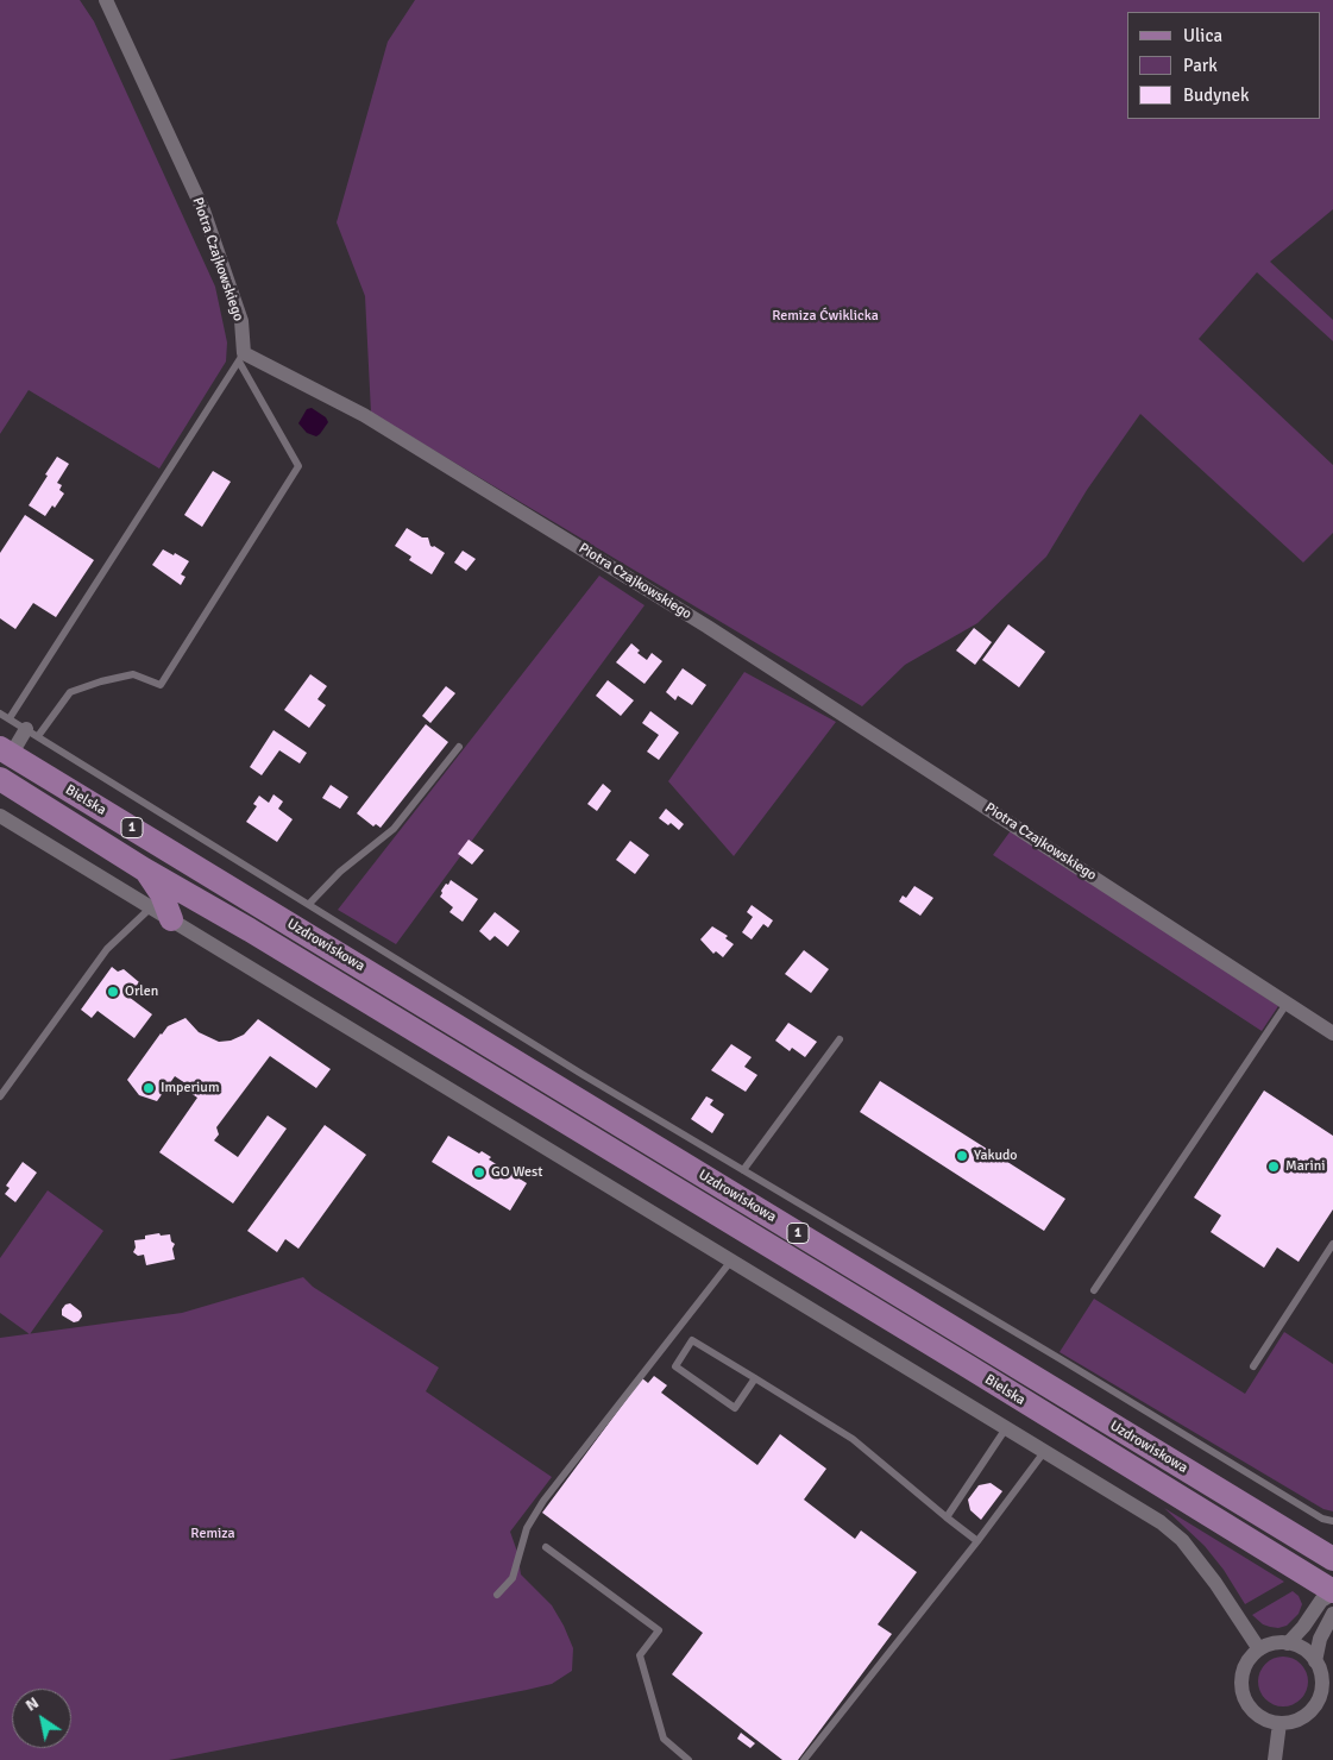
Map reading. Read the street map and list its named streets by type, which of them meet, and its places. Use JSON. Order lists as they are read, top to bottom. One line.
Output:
{"streets":{"main road":["Bielska","1","Uzdrowiskowa"],"street":["Piotra Czajkowskiego"]},"crossings":[["Bielska","Uzdrowiskowa"]],"parks":["Remiza Ćwiklicka","Remiza"],"places":["Orlen","Imperium","Yakudo","Marini","GO West"],"legend":["Ulica","Park","Budynek"],"north":"top left"}
